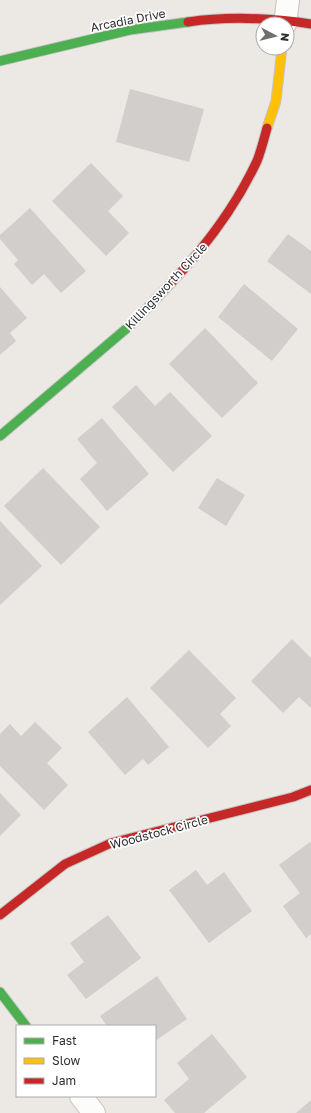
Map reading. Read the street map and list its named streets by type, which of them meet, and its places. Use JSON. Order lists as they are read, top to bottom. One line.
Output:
{"streets":{"street":["Arcadia Drive","Killingsworth Circle","Woodstock Circle"]},"legend":["Fast","Slow","Jam"],"north":"right"}
